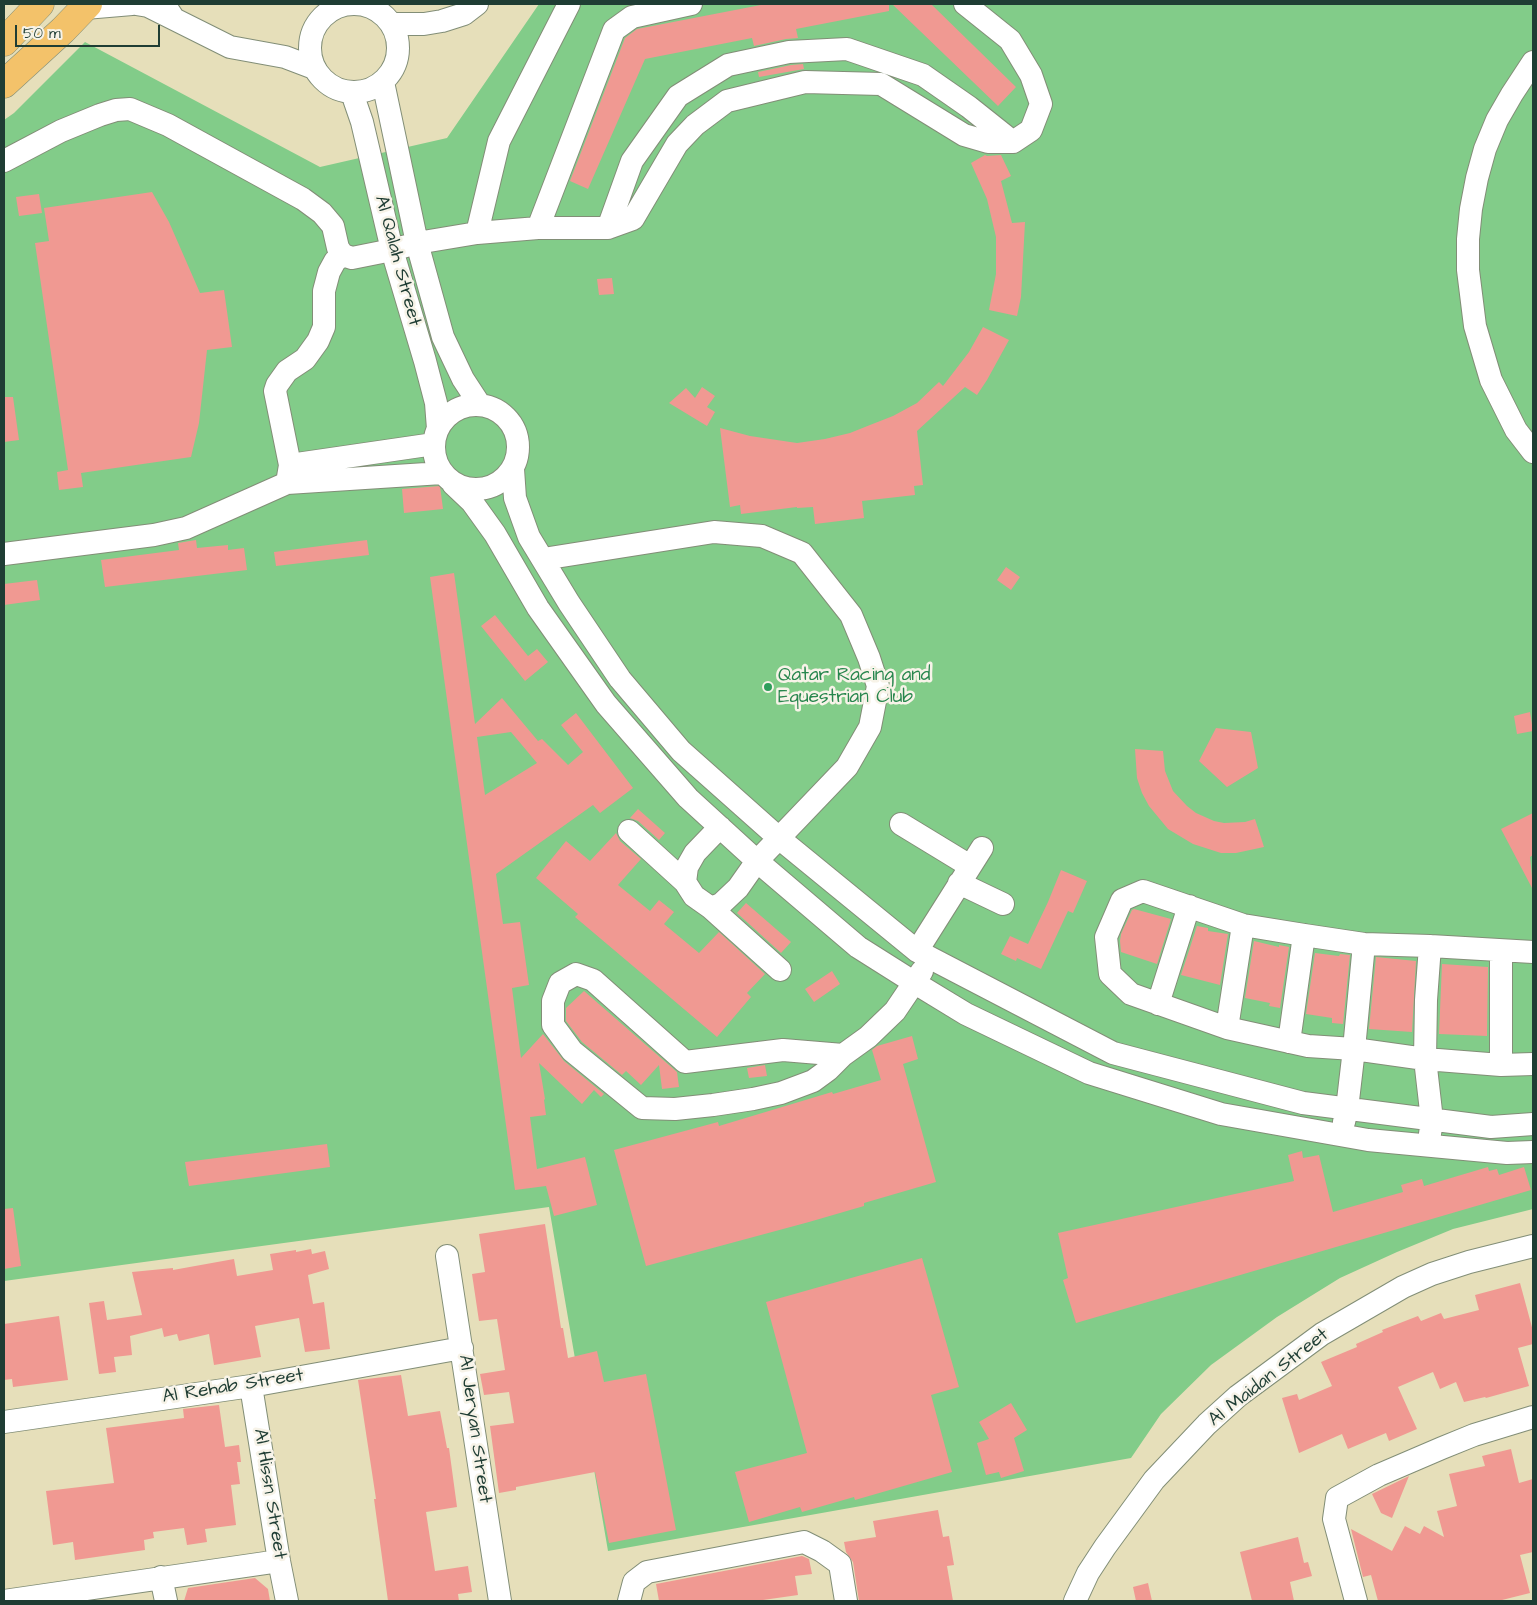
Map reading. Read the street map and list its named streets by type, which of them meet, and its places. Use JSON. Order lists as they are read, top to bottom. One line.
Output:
{"streets":{"street":["Al Qalah Street","Al Maidan Street","Al Rehab Street","Al Jeryan Street","Al Hissn Street"]},"crossings":[["Al Rehab Street","Al Jeryan Street"],["Al Rehab Street","Al Hissn Street"]],"places":["Qatar Racing and Equestrian Club"],"scale_bar":"50 m"}
